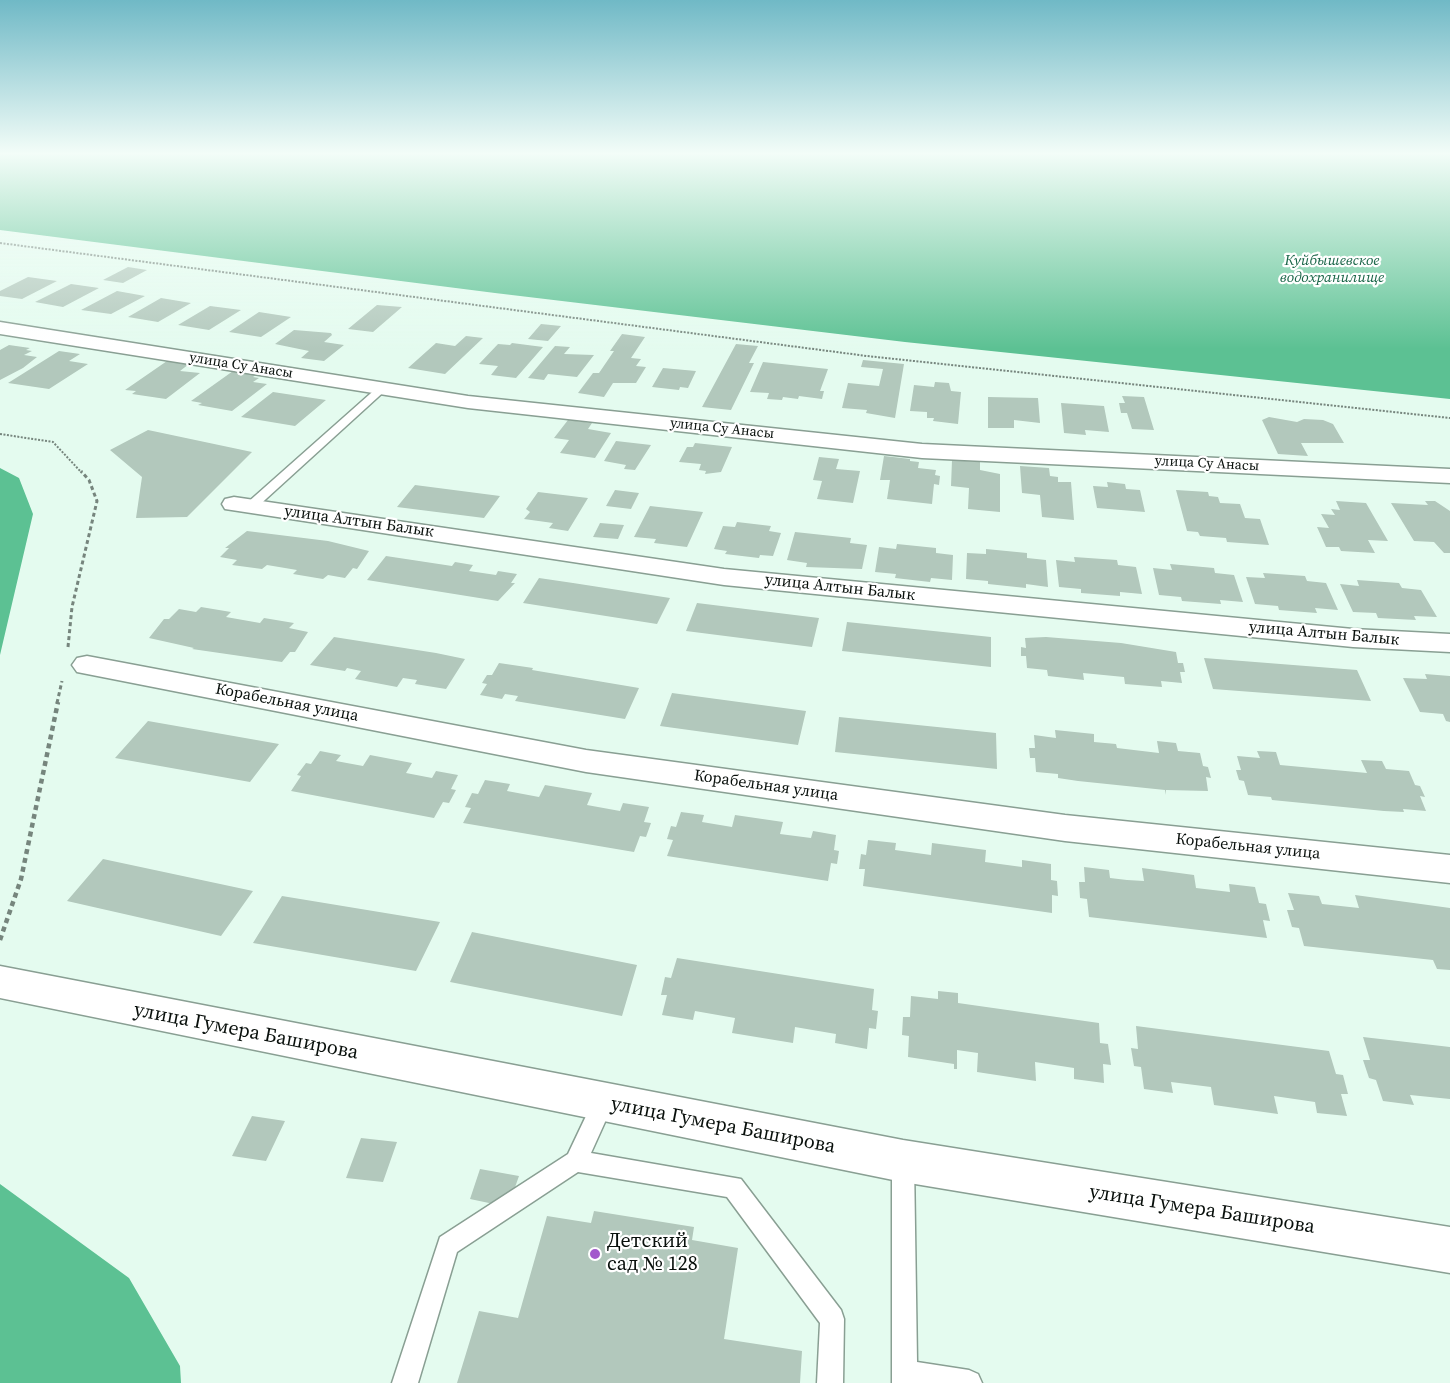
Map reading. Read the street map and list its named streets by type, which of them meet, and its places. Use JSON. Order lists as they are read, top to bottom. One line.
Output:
{"streets":{"street":["улица Су Анасы","улица Алтын Балык","Корабельная улица","улица Гумера Баширова"]},"water":["Куйбышевское водохранилище"],"places":["Детский сад № 128"]}
